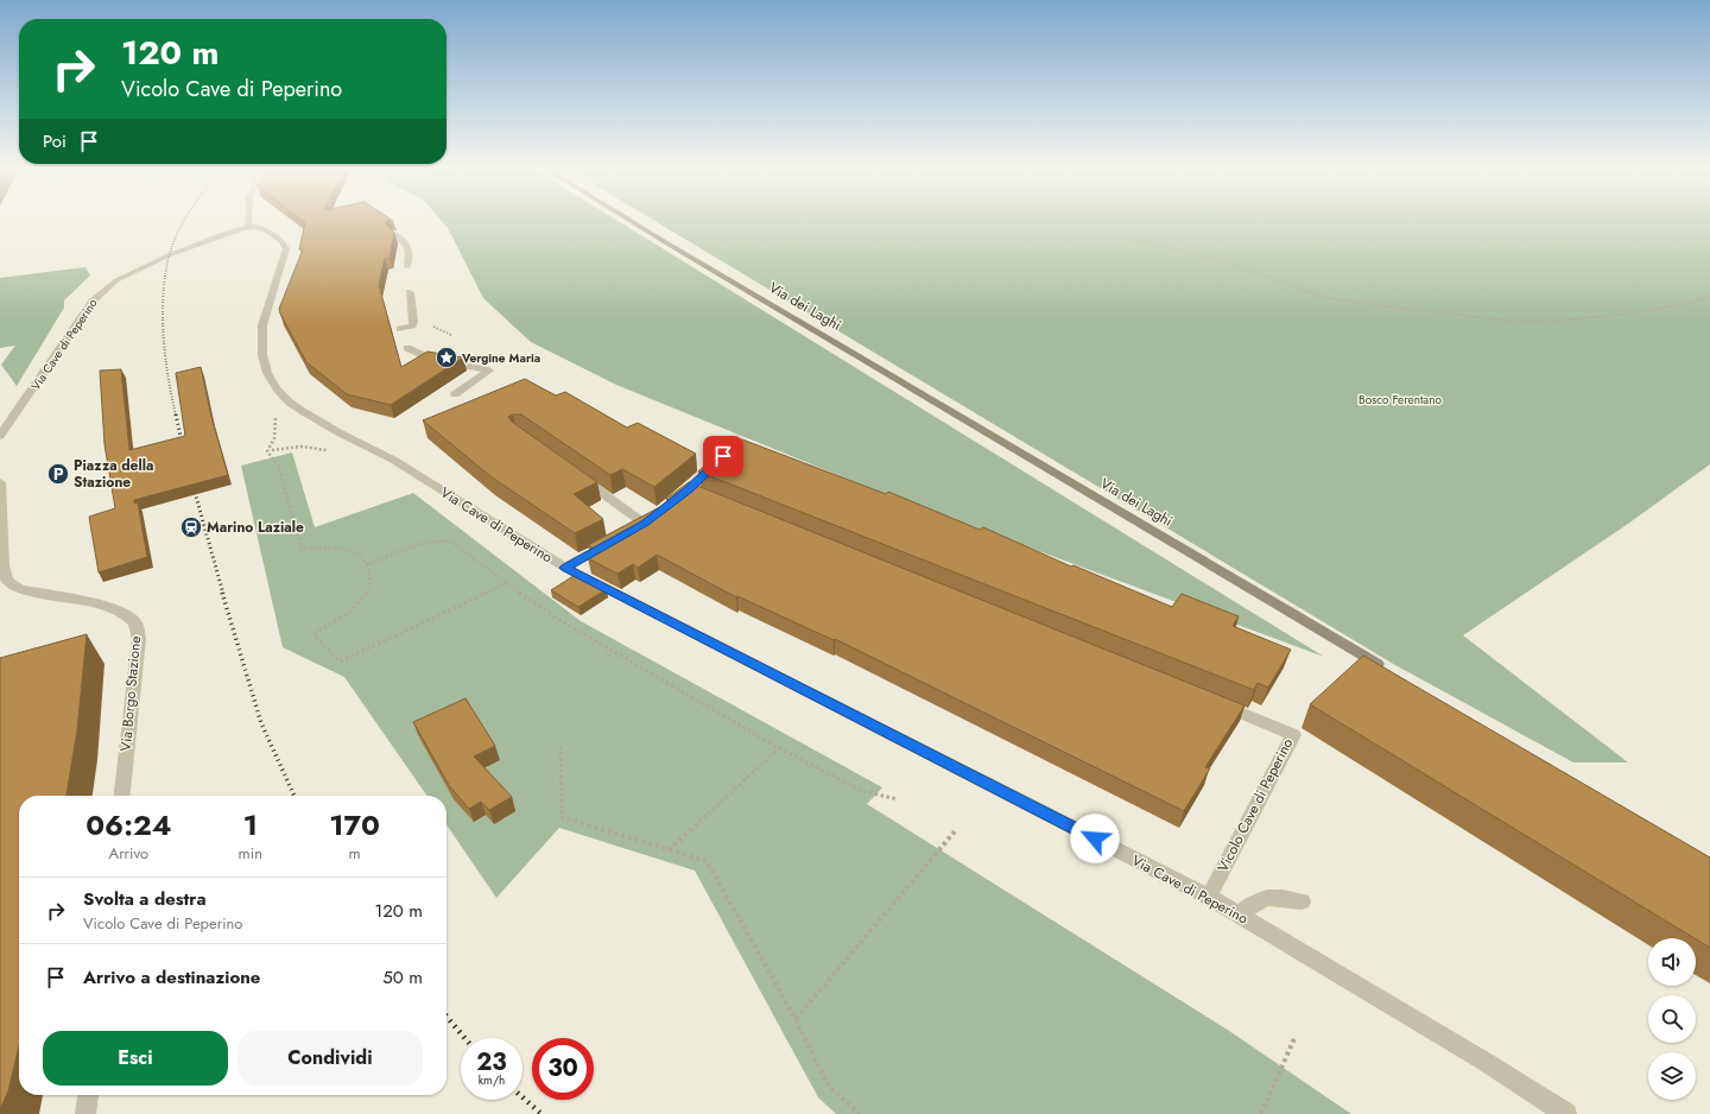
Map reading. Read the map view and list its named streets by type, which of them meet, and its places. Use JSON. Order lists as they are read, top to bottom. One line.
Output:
{"streets":{"main road":["Via dei Laghi"],"street":["Via Cave di Peperino","Via Borgo Stazione","Vicolo Cave di Peperino"]},"crossings":[["Via Cave di Peperino","Vicolo Cave di Peperino"]],"parks":["Bosco Ferentano"],"places":{"place":["Vergine Maria"],"parking":["Piazza della Stazione"],"station":["Marino Laziale"]},"page":{"turn":["120 m","Vicolo Cave di Peperino"],"then":"Poi","eta":["06:24","Arrivo","1","min","170","m"],"list":[{"name":"Svolta a destra","note":"Vicolo Cave di Peperino","value":"120 m"},{"name":"Arrivo a destinazione","value":"50 m"}],"buttons":["Esci","Condividi"],"speed":"23 km/h","limit":"30"}}
